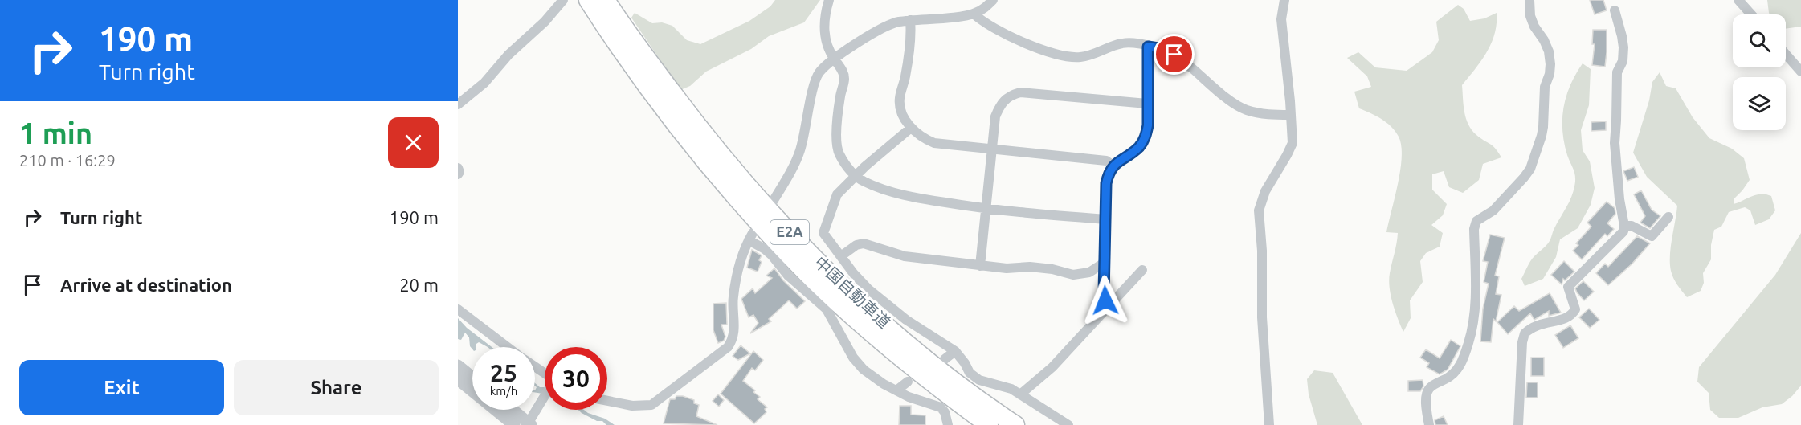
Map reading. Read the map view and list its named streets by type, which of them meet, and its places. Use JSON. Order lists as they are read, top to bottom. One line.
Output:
{"streets":{"highway":["E2A","中国自動車道"]},"page":{"turn":["190 m","Turn right"],"heading":["1 min","210 m · 16:29"],"list":[{"name":"Turn right","value":"190 m"},{"name":"Arrive at destination","value":"20 m"}],"speed":"25 km/h","limit":"30","buttons":["Exit","Share"]}}
